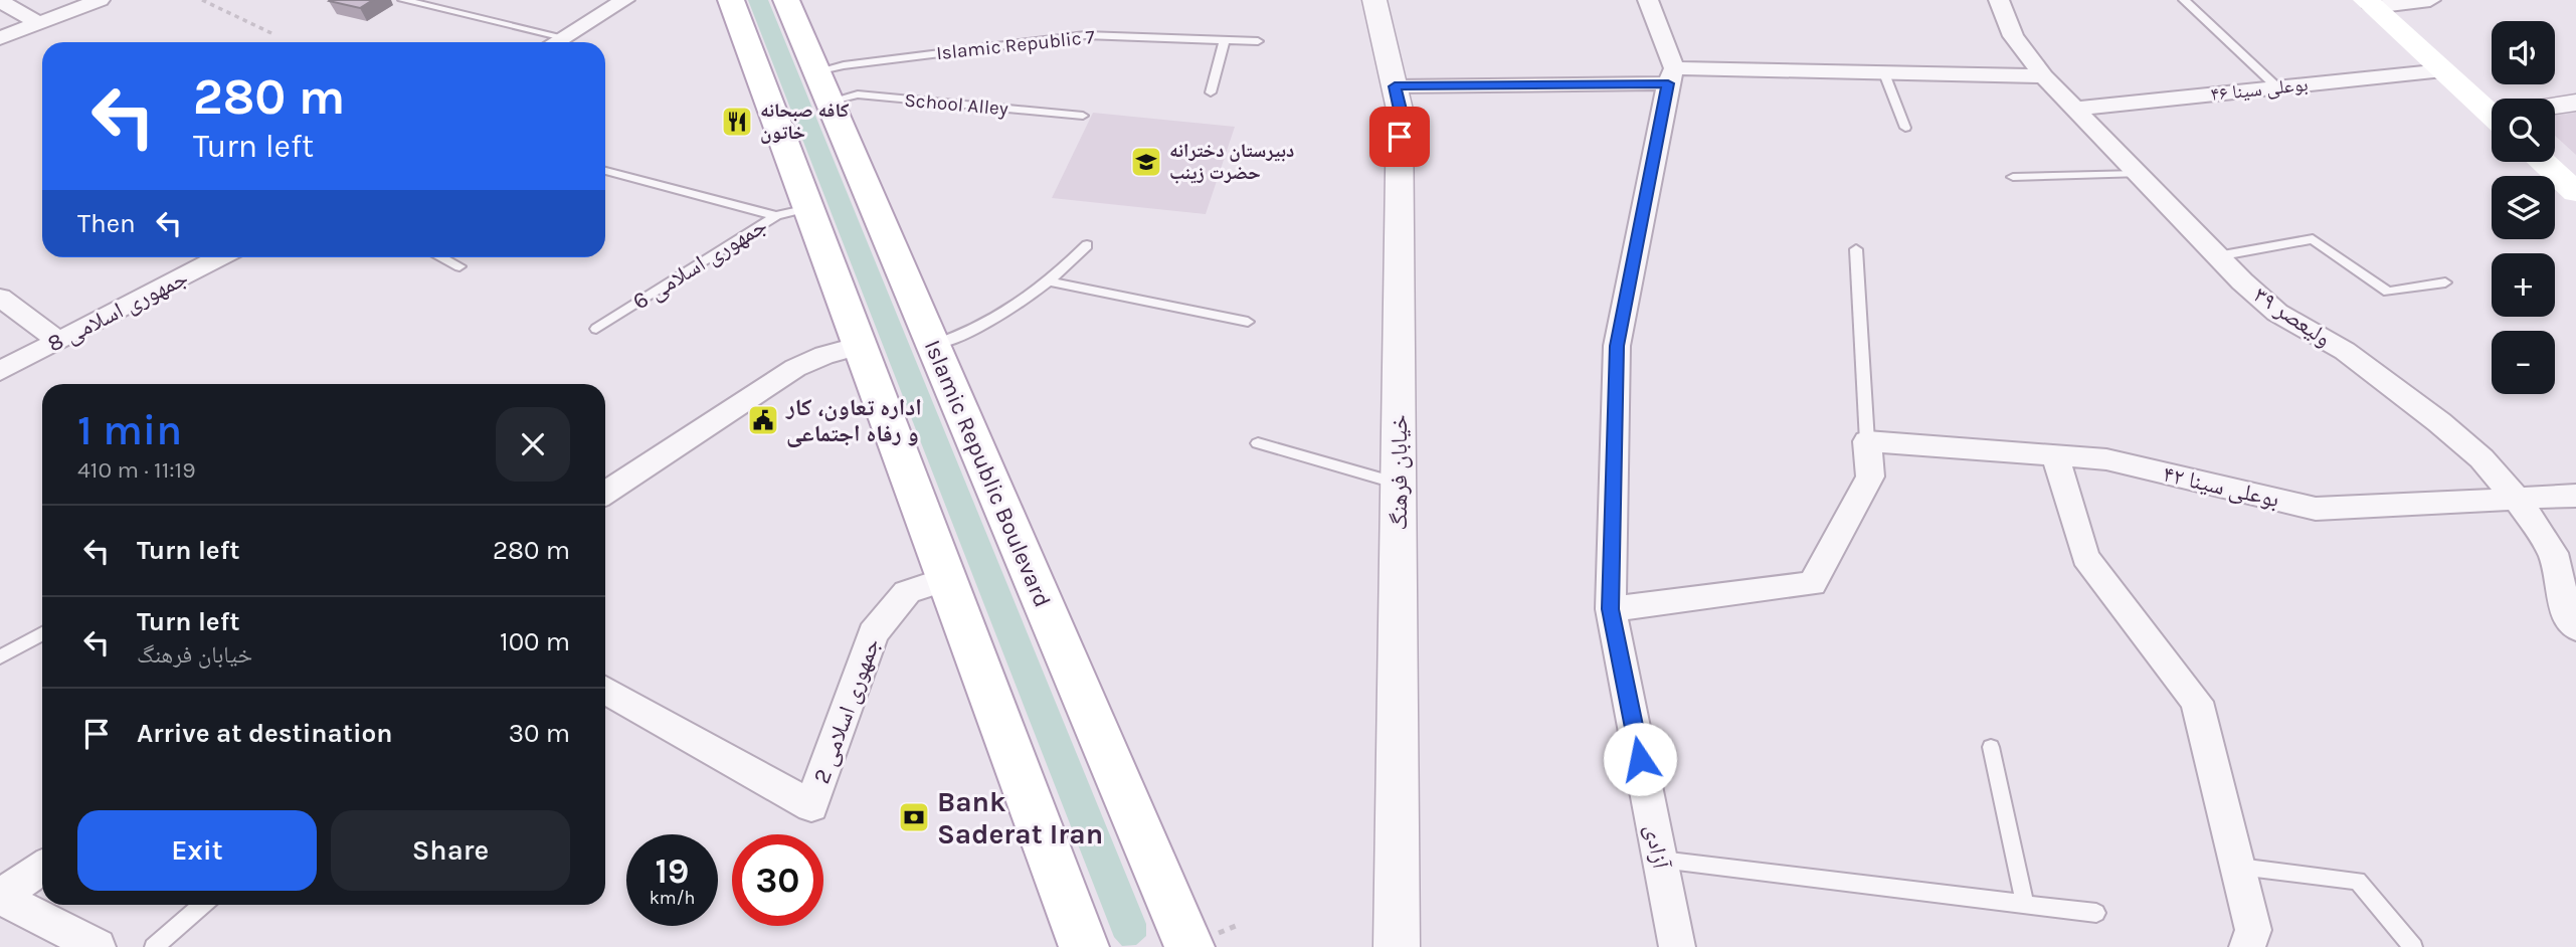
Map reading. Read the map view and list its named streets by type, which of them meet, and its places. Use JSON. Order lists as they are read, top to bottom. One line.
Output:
{"streets":{"main road":["Islamic Republic Boulevard"],"street":["بوعلی سینا ۴۶","جمهوری اسلامی 8","ولیعصر ۳۹","خیابان فرهنگ","بوعلی سینا ۴۲","جمهوری اسلامی 2","آزادی"],"lane":["Islamic Republic 7","School Alley","جمهوری اسلامی 6"]},"crossings":[["Islamic Republic 7","School Alley"],["Islamic Republic 7","Islamic Republic Boulevard"],["بوعلی سینا ۴۶","ولیعصر ۳۹"],["School Alley","Islamic Republic Boulevard"],["ولیعصر ۳۹","بوعلی سینا ۴۲"]],"places":{"restaurant":["کافه صبحانه خاتون"],"school or university":["دبیرستان دخترانه حضرت زینب"],"public building":["اداره تعاون، کار و رفاه اجتماعی"],"bank":["Bank Saderat Iran"]},"page":{"map_buttons":["+","−"],"turn":["280 m","Turn left"],"then":"Then","heading":["1 min","410 m · 11:19"],"list":[{"name":"Turn left","value":"280 m"},{"name":"Turn left","note":"خیابان فرهنگ","value":"100 m"},{"name":"Arrive at destination","value":"30 m"}],"buttons":["Exit","Share"],"speed":"19 km/h","limit":"30"}}
